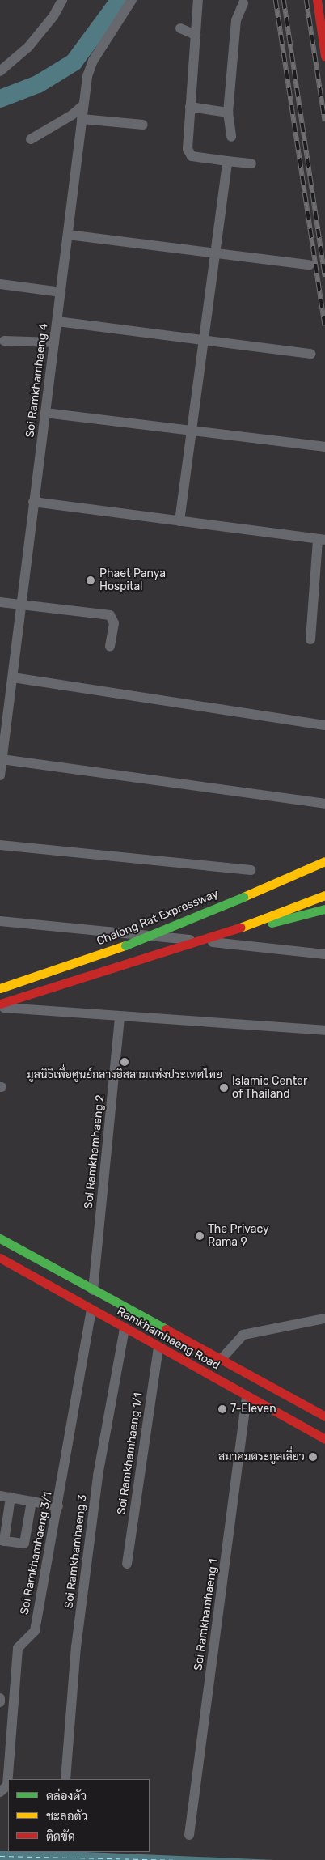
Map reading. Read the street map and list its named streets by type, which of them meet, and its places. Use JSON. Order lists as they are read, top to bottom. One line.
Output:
{"streets":{"main road":["Chalong Rat Expressway","Ramkhamhaeng Road"],"street":["Soi Ramkhamhaeng 4","Soi Ramkhamhaeng 2","Soi Ramkhamhaeng 1/1","Soi Ramkhamhaeng 3","Soi Ramkhamhaeng 3/1","Soi Ramkhamhaeng 1"]},"crossings":[["Soi Ramkhamhaeng 2","Ramkhamhaeng Road"],["Ramkhamhaeng Road","Soi Ramkhamhaeng 1/1"],["Ramkhamhaeng Road","Soi Ramkhamhaeng 3"],["Ramkhamhaeng Road","Soi Ramkhamhaeng 3/1"],["Ramkhamhaeng Road","Soi Ramkhamhaeng 1"]],"places":["Phaet Panya Hospital","มูลนิธิเพื่อศูนย์กลางอิสลามแห่งประเทศไทย","Islamic Center of Thailand","The Privacy Rama 9","7-Eleven","สมาคมตระกูลเลี่ยว"],"legend":["คล่องตัว","ชะลอตัว","ติดขัด"]}
